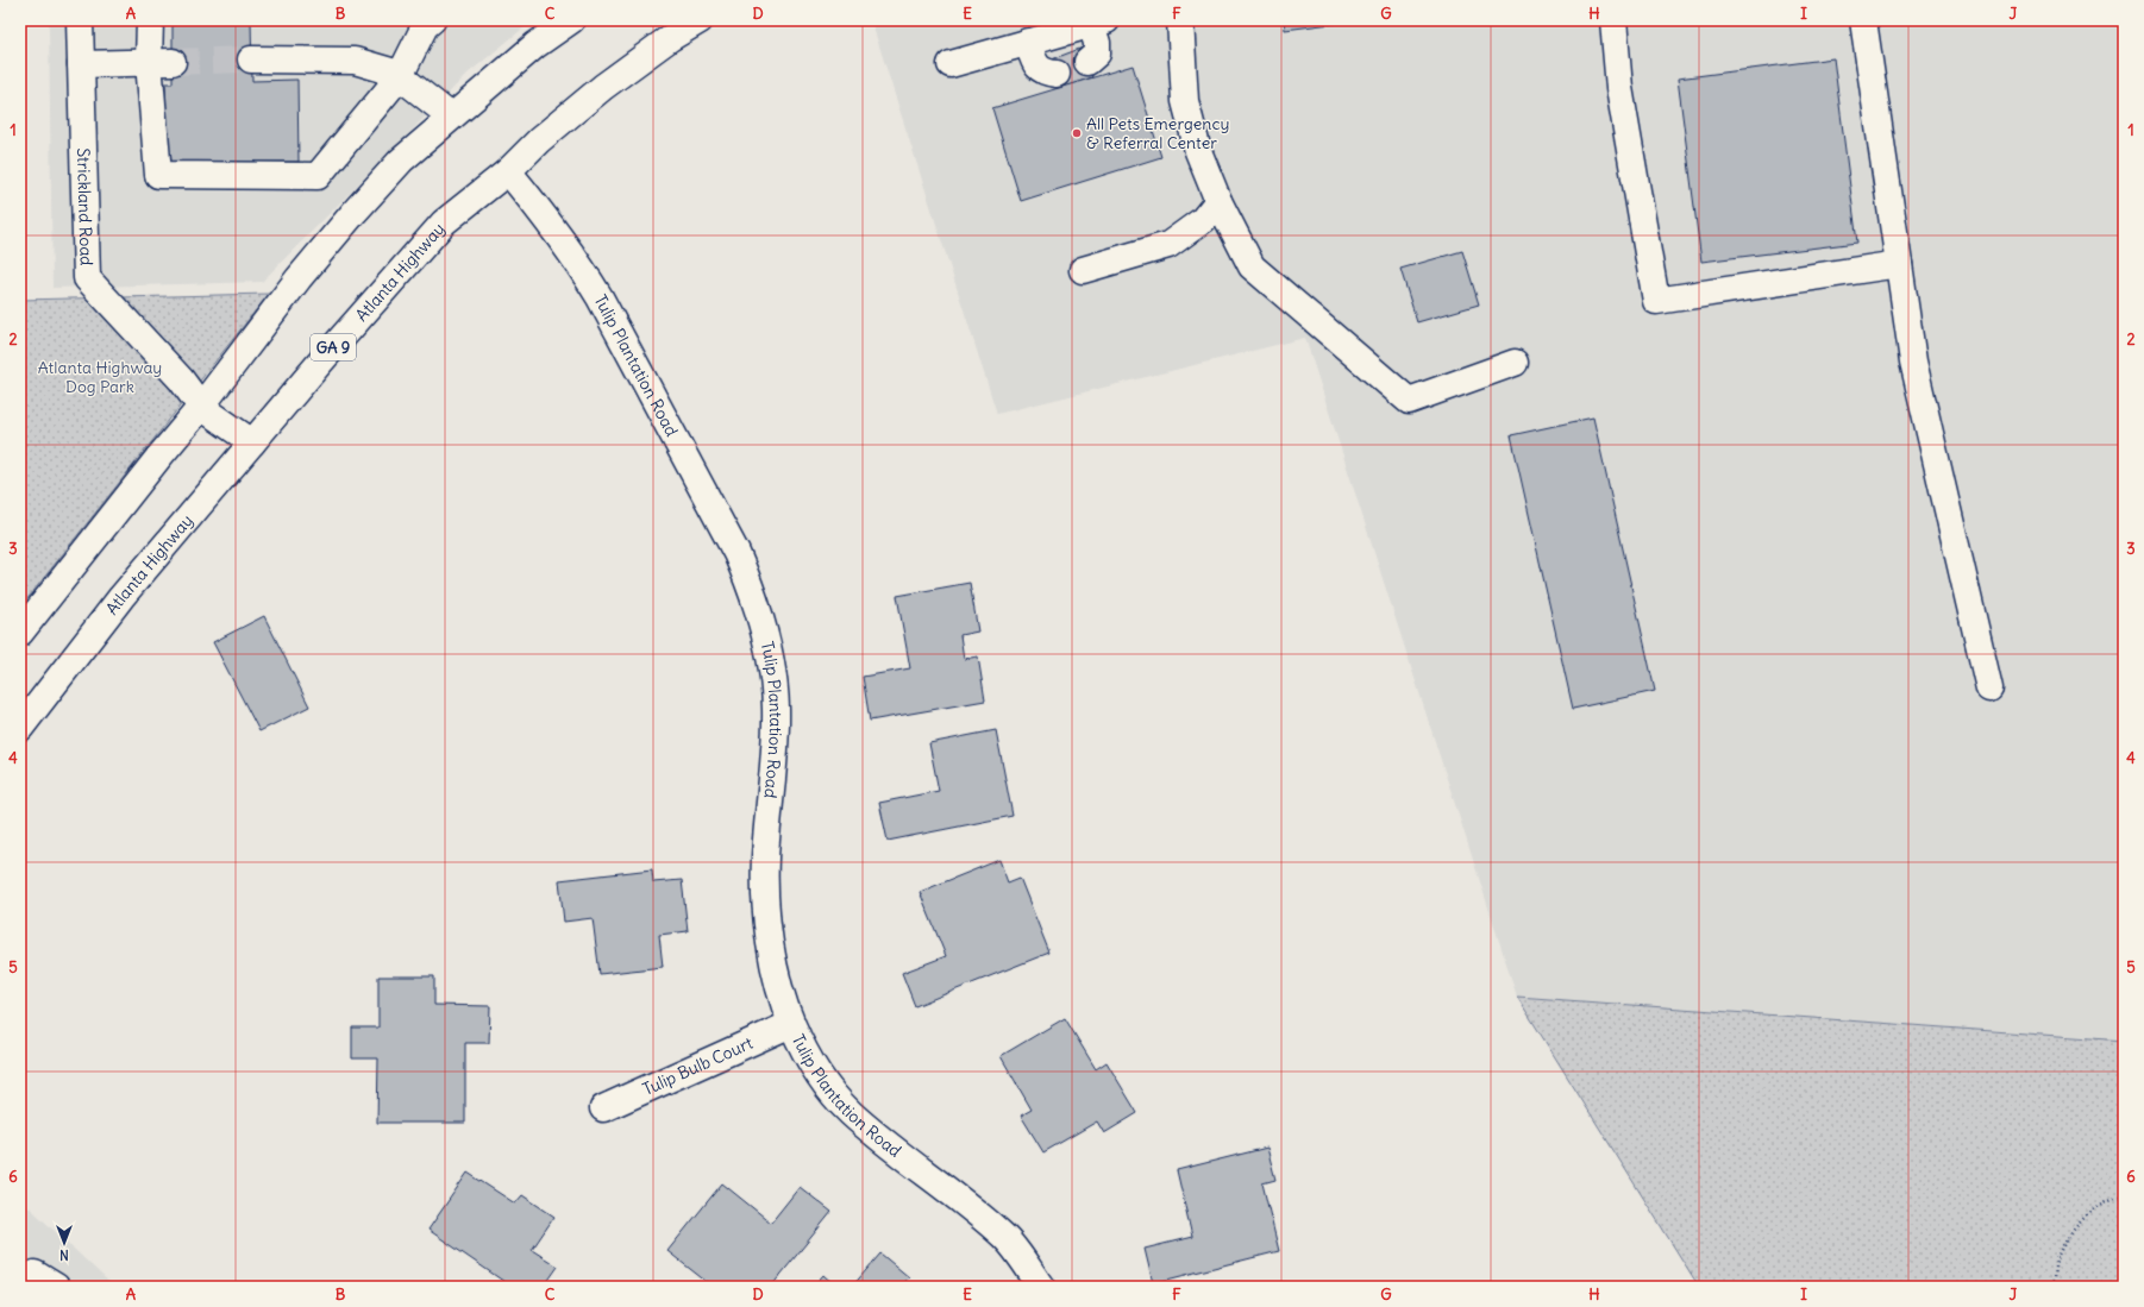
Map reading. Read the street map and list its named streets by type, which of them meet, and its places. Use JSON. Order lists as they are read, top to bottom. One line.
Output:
{"streets":{"street":["Strickland Road","Atlanta Highway","GA 9","Tulip Plantation Road","Tulip Bulb Court"]},"crossings":[["Strickland Road","Atlanta Highway"],["Atlanta Highway","Tulip Plantation Road"],["Tulip Plantation Road","Tulip Bulb Court"]],"parks":["Atlanta Highway Dog Park"],"places":["All Pets Emergency & Referral Center"],"north":"bottom","grid":{"columns":["A","B","C","D","E","F","G","H","I","J"],"rows":["1","2","3","4","5","6"]}}
